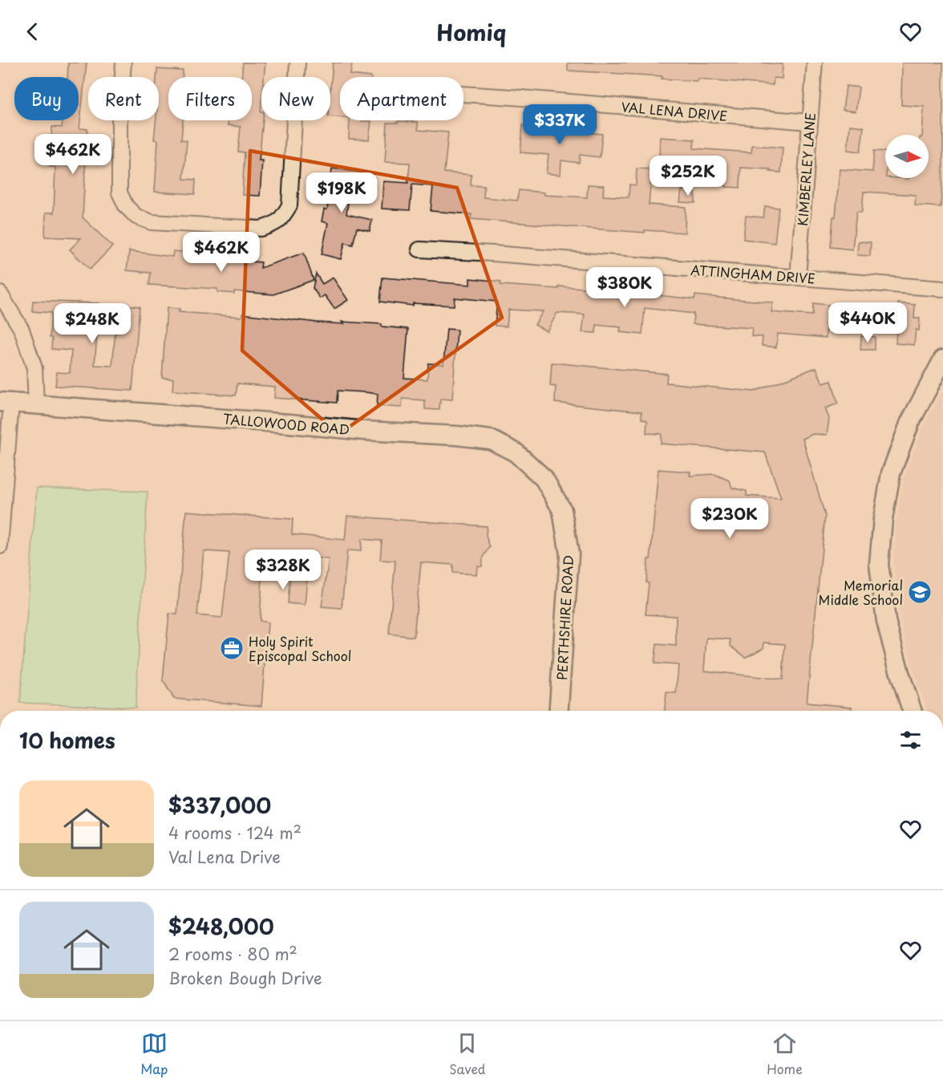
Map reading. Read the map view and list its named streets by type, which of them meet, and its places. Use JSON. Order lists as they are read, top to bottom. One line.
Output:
{"streets":{"street":["VAL LENA DRIVE","KIMBERLEY LANE","ATTINGHAM DRIVE","TALLOWOOD ROAD","PERTHSHIRE ROAD"]},"crossings":[["VAL LENA DRIVE","KIMBERLEY LANE"],["KIMBERLEY LANE","ATTINGHAM DRIVE"],["TALLOWOOD ROAD","PERTHSHIRE ROAD"]],"places":{"school or university":["Memorial Middle School"],"office":["Holy Spirit Episcopal School"]},"north":"right","page":{"header":"Homiq","chip":["Buy","Rent","Filters","New","Apartment"],"price":["$337K","$462K","$252K","$198K","$462K","$380K","$440K","$248K","$230K","$328K"],"heading":"10 homes","list":[{"name":"$337,000","note":"4 rooms · 124 m² · Val Lena Drive"},{"name":"$248,000","note":"2 rooms · 80 m² · Broken Bough Drive"}],"tabs":["Map","Saved","Home"]}}
